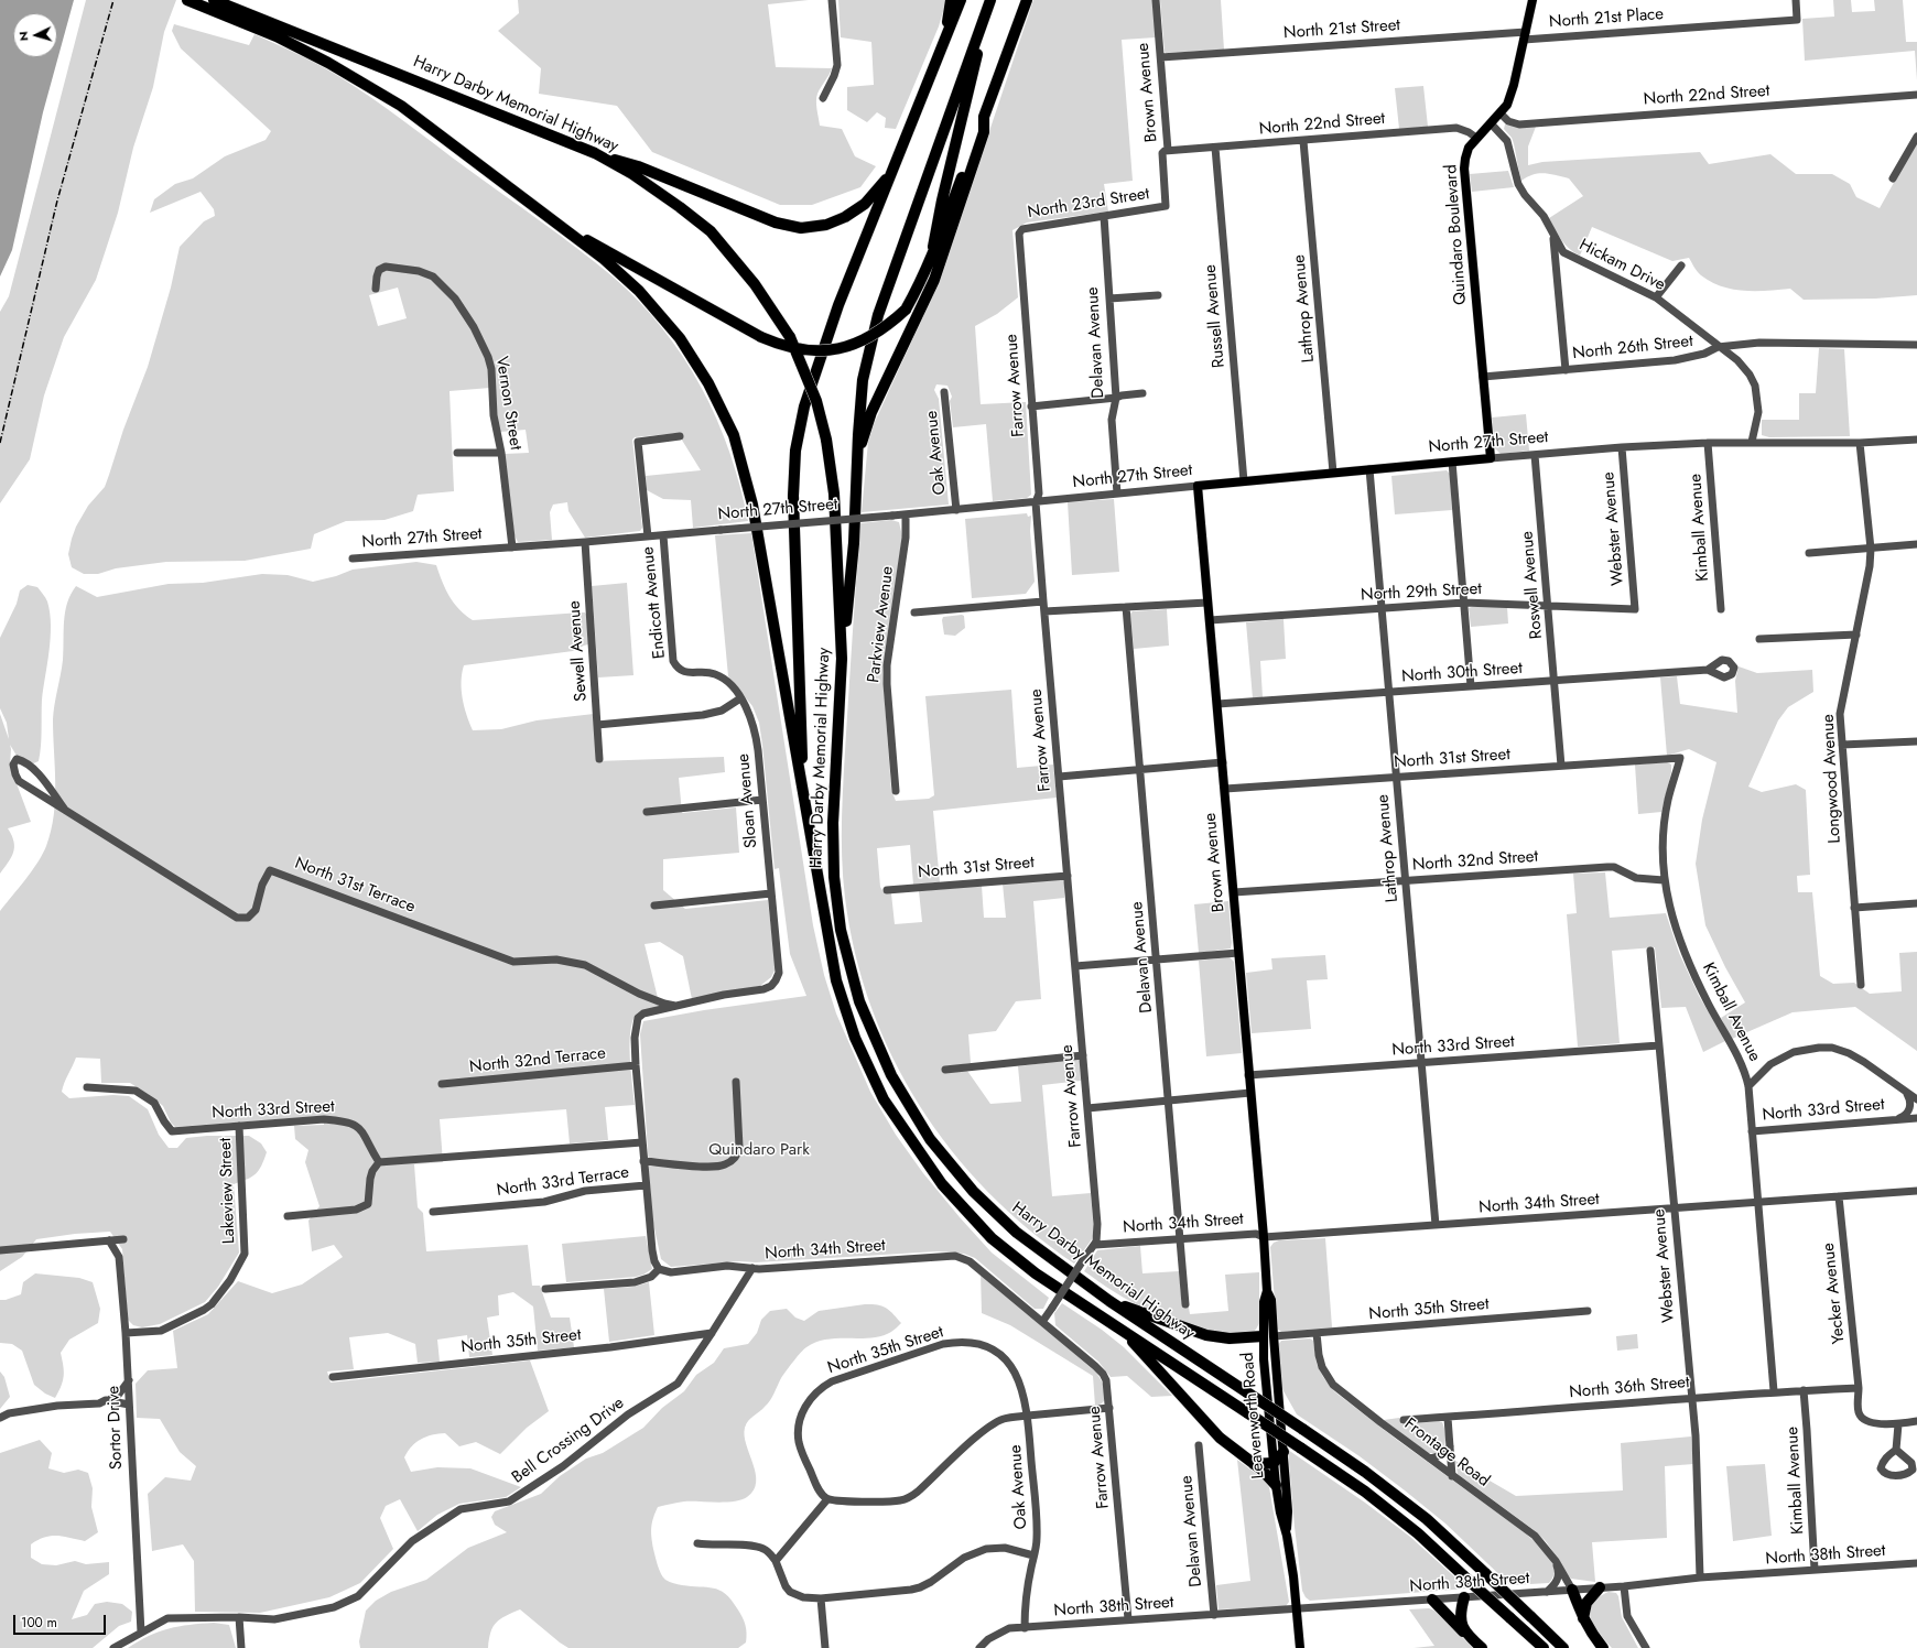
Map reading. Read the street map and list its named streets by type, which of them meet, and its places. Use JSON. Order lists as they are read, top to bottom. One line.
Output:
{"streets":{"highway":["Harry Darby Memorial Highway"],"main road":["Brown Avenue","Quindaro Boulevard","North 27th Street","Leavenworth Road"],"street":["North 21st Place","North 21st Street","North 22nd Street","North 23rd Street","Hickam Drive","Lathrop Avenue","Russell Avenue","Delavan Avenue","North 26th Street","Farrow Avenue","Vernon Street","Oak Avenue","Kimball Avenue","Webster Avenue","Roswell Avenue","North 29th Street","Endicott Avenue","Parkview Avenue","Sewell Avenue","North 30th Street","North 31st Street","Longwood Avenue","Sloan Avenue","North 32nd Street","North 31st Terrace","North 33rd Street","North 32nd Terrace","North 33rd Terrace","Lakeview Street","North 34th Street","Yecker Avenue","North 35th Street","North 36th Street","Sortor Drive","Bell Crossing Drive","Frontage Road","North 38th Street"]},"crossings":[["North 21st Place","North 21st Street"],["North 21st Place","Quindaro Boulevard"],["North 21st Street","Brown Avenue"],["North 21st Street","Quindaro Boulevard"],["Brown Avenue","North 22nd Street"],["Brown Avenue","North 23rd Street"],["Brown Avenue","North 27th Street"],["Brown Avenue","North 29th Street"],["Brown Avenue","North 30th Street"],["Brown Avenue","North 31st Street"],["Brown Avenue","North 32nd Street"],["Brown Avenue","North 33rd Street"],["Brown Avenue","North 34th Street"],["Brown Avenue","Leavenworth Road"],["North 22nd Street","Quindaro Boulevard"],["North 22nd Street","Lathrop Avenue"],["North 22nd Street","Russell Avenue"],["North 23rd Street","Delavan Avenue"],["North 23rd Street","Farrow Avenue"],["Quindaro Boulevard","Hickam Drive"],["Quindaro Boulevard","North 26th Street"],["Quindaro Boulevard","North 27th Street"],["Hickam Drive","North 26th Street"],["Hickam Drive","North 27th Street"],["Lathrop Avenue","North 27th Street"],["Lathrop Avenue","North 29th Street"],["Lathrop Avenue","North 30th Street"],["Lathrop Avenue","North 31st Street"],["Lathrop Avenue","North 32nd Street"],["Lathrop Avenue","North 33rd Street"],["Lathrop Avenue","North 34th Street"],["Russell Avenue","North 27th Street"],["Delavan Avenue","North 27th Street"],["Delavan Avenue","North 34th Street"],["Delavan Avenue","North 38th Street"],["Farrow Avenue","North 27th Street"],["Farrow Avenue","North 31st Street"],["Farrow Avenue","North 34th Street"],["Farrow Avenue","North 38th Street"],["Vernon Street","North 27th Street"],["North 27th Street","Oak Avenue"],["North 27th Street","Kimball Avenue"],["North 27th Street","Webster Avenue"],["North 27th Street","Roswell Avenue"],["North 27th Street","Endicott Avenue"],["North 27th Street","Parkview Avenue"],["North 27th Street","Sewell Avenue"],["North 27th Street","Longwood Avenue"],["Oak Avenue","North 35th Street"],["Oak Avenue","North 38th Street"],["Kimball Avenue","North 31st Street"],["Kimball Avenue","North 32nd Street"],["Kimball Avenue","North 33rd Street"],["Kimball Avenue","North 34th Street"],["Kimball Avenue","North 36th Street"],["Kimball Avenue","North 38th Street"],["Webster Avenue","North 29th Street"],["Webster Avenue","North 33rd Street"],["Webster Avenue","North 34th Street"],["Webster Avenue","North 36th Street"],["Webster Avenue","North 38th Street"],["Roswell Avenue","North 29th Street"],["Roswell Avenue","North 30th Street"],["Roswell Avenue","North 31st Street"],["Endicott Avenue","Sloan Avenue"],["Sloan Avenue","North 31st Terrace"],["North 33rd Street","Lakeview Street"],["Lakeview Street","Sortor Drive"],["North 34th Street","Yecker Avenue"],["North 34th Street","Leavenworth Road"],["North 34th Street","Bell Crossing Drive"],["Yecker Avenue","North 36th Street"],["North 35th Street","Leavenworth Road"],["North 35th Street","Bell Crossing Drive"],["North 35th Street","Frontage Road"],["Leavenworth Road","North 38th Street"],["Sortor Drive","Bell Crossing Drive"],["Frontage Road","North 38th Street"]],"parks":["Quindaro Park"],"scale_bar":"100 m","north":"left"}
